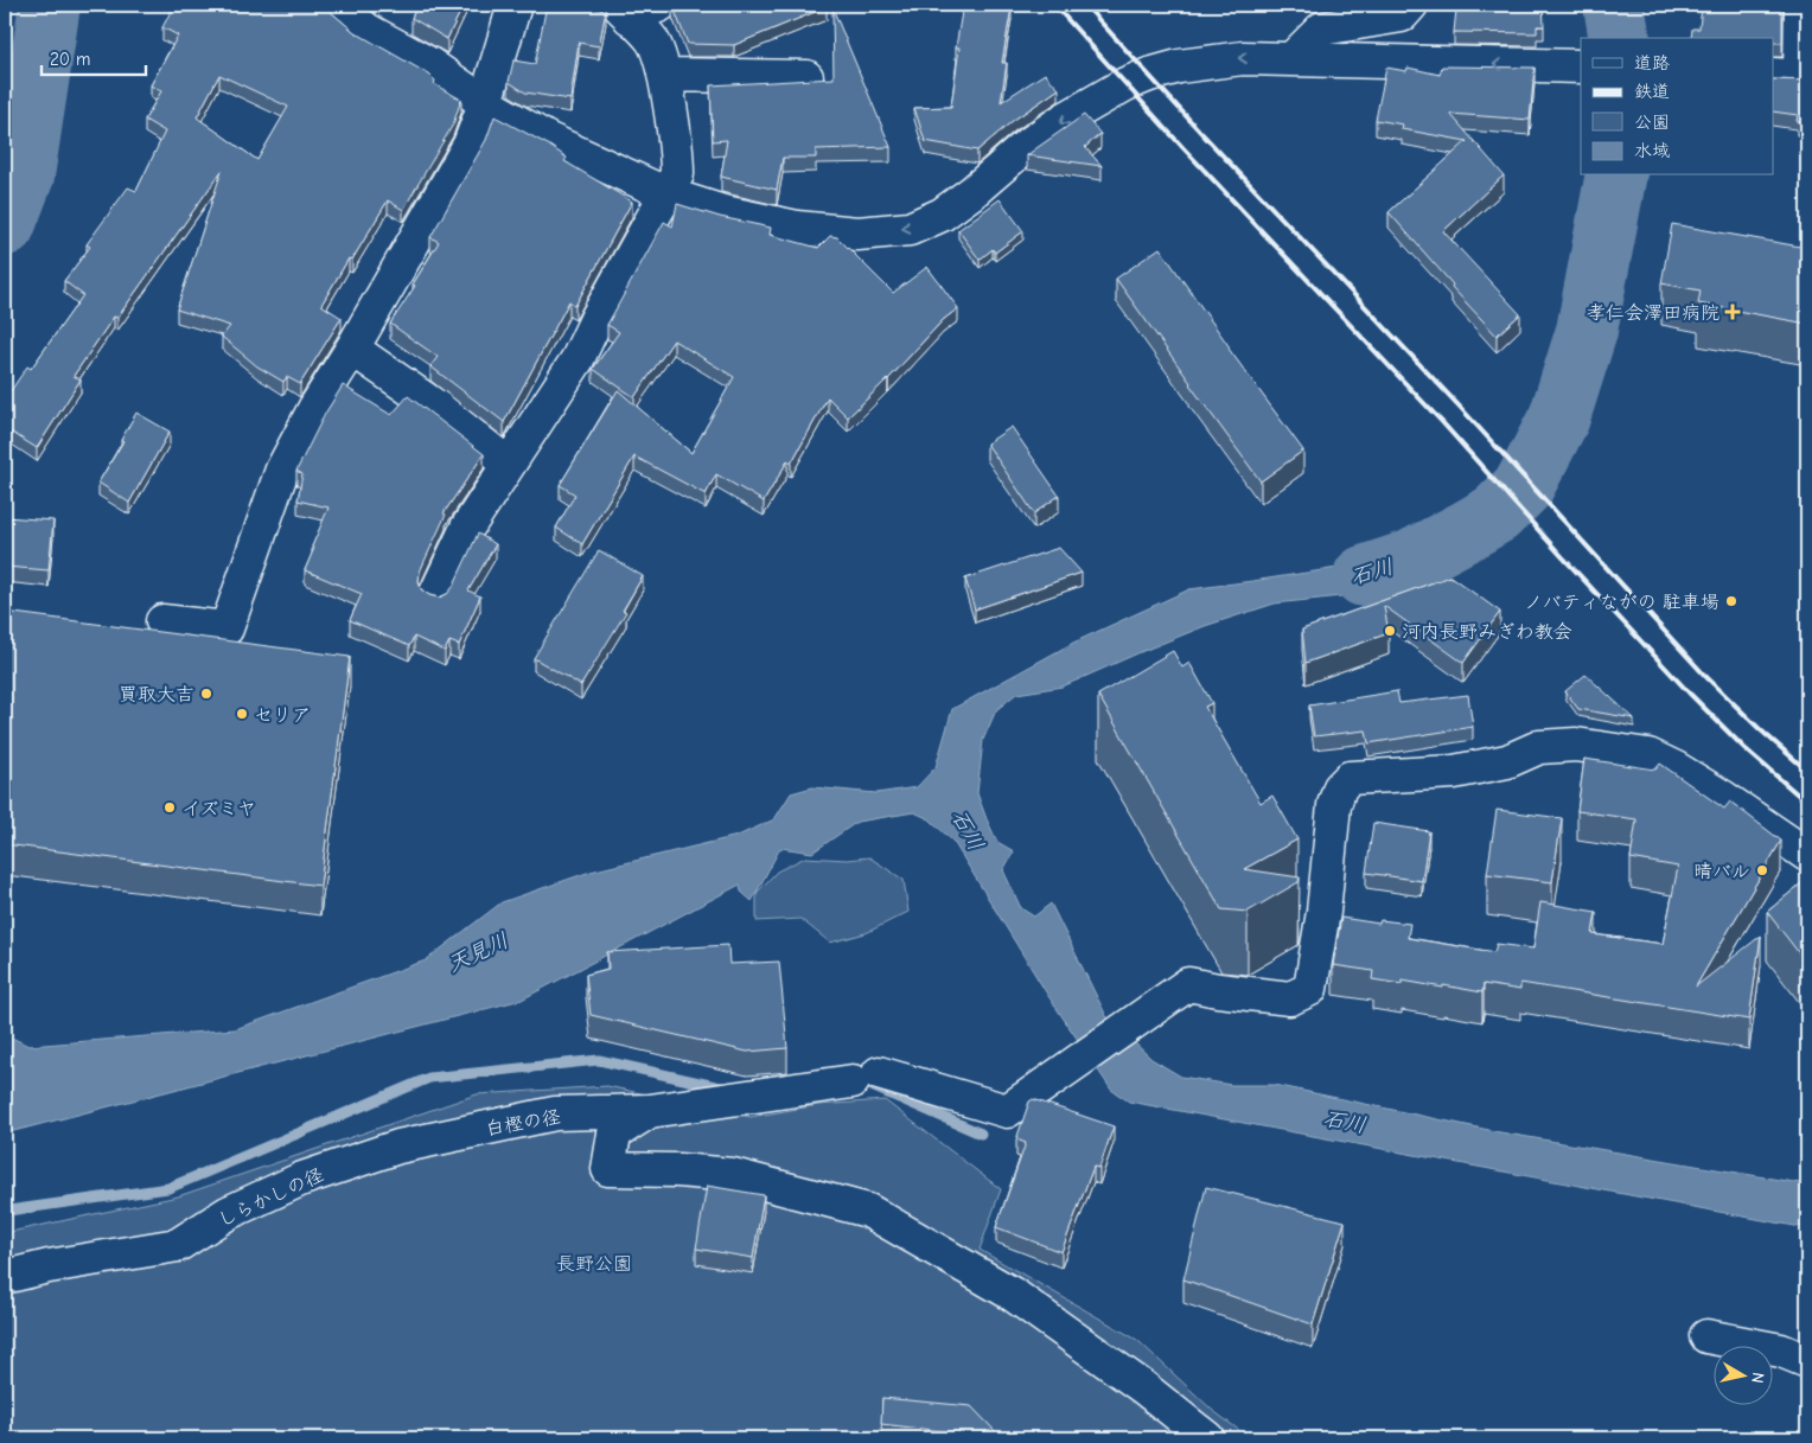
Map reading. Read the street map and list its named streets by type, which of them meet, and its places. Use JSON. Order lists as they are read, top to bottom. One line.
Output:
{"streets":{"street":["白樫の径","しらかしの径"]},"crossings":[["白樫の径","しらかしの径"]],"water":["石川","天見川"],"parks":["長野公園"],"places":{"health":["孝仁会澤田病院"],"other":["ノバティながの 駐車場","河内長野みぎわ教会","買取大吉","セリア","イズミヤ","晴バル"]},"legend":["道路","鉄道","公園","水域"],"scale_bar":"20 m","north":"right"}
